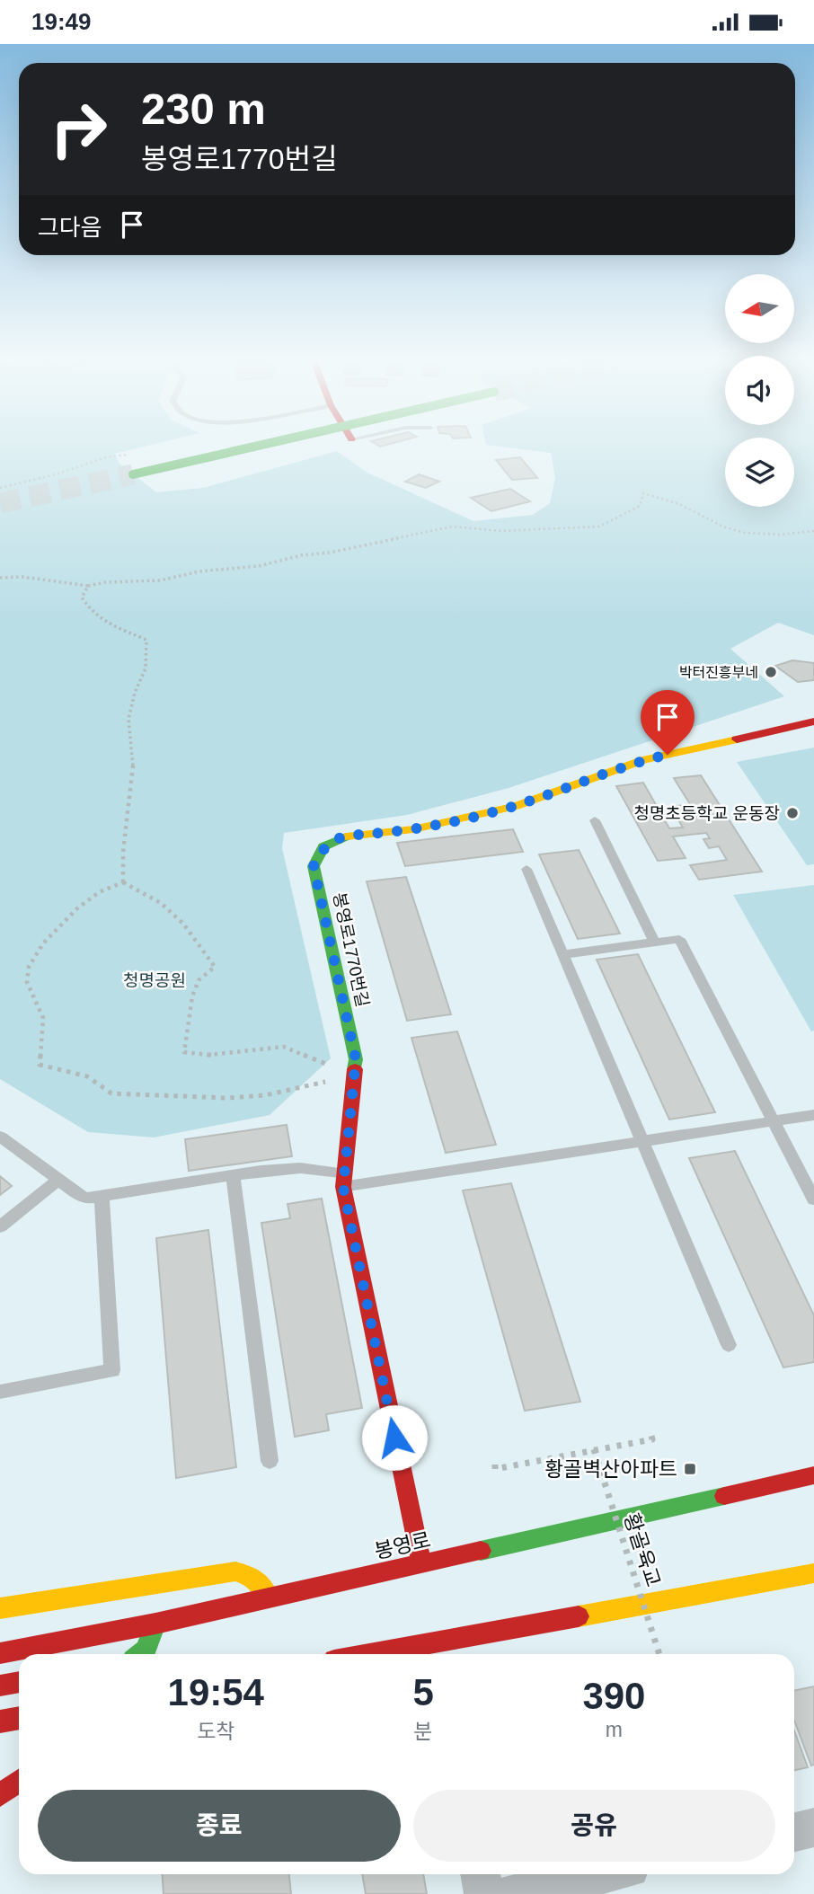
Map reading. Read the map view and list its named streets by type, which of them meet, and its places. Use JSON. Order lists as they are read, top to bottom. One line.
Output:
{"streets":{"main road":["봉영로1770번길","봉영로"],"path":["황골육교"]},"crossings":[["봉영로1770번길","봉영로"]],"parks":["청명공원"],"places":{"other":["박터진흥부네","청명초등학교 운동장"],"transit":["황골벽산아파트"]},"north":"left","page":{"status":"19:49","turn":["230 m","봉영로1770번길"],"then":"그다음","eta":["19:54","도착","5","분","390","m"],"buttons":["종료","공유"]}}
